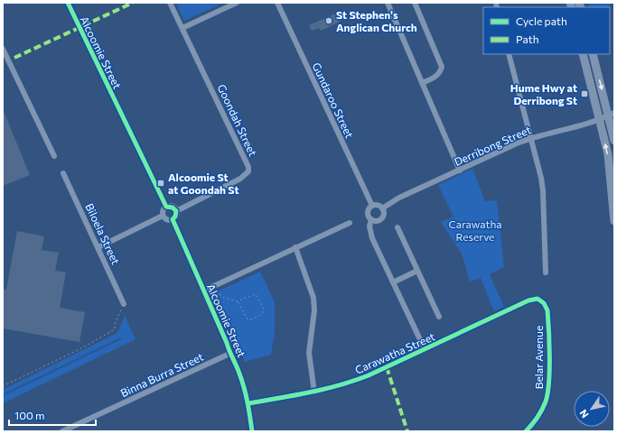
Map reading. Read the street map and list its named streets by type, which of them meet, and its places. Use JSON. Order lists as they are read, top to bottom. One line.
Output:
{"streets":{"street":["Alcoomie Street","Gundaroo Street","Goondah Street","Derribong Street","Biloela Street","Carawatha Street","Belar Avenue","Binna Burra Street"]},"crossings":[["Alcoomie Street","Goondah Street"],["Alcoomie Street","Carawatha Street"],["Alcoomie Street","Binna Burra Street"],["Gundaroo Street","Derribong Street"],["Carawatha Street","Belar Avenue"]],"parks":["Carawatha Reserve"],"places":{"other":["St Stephen's Anglican Church"],"transit":["Hume Hwy at Derribong St","Alcoomie St at Goondah St"]},"legend":["Cycle path","Path"],"scale_bar":"100 m","north":"bottom left"}
